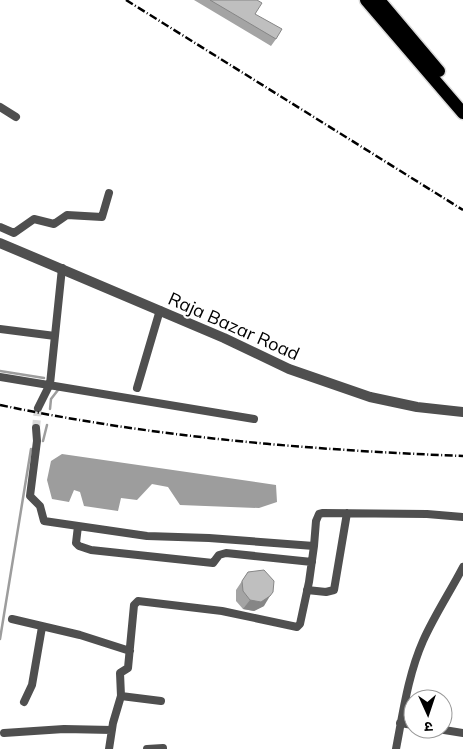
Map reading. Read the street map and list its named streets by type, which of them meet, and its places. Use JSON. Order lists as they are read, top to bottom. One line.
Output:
{"streets":{"street":["Raja Bazar Road"]},"north":"bottom"}
